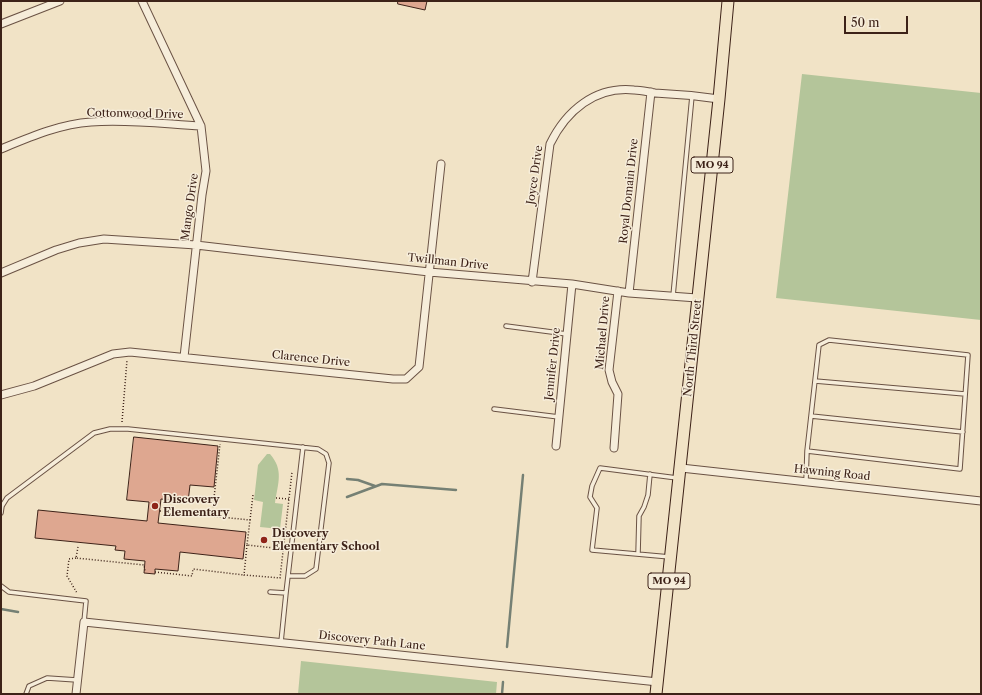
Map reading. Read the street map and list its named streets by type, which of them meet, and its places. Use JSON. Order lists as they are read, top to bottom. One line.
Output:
{"streets":{"main road":["MO 94","North Third Street"],"street":["Cottonwood Drive","Joyce Drive","Royal Domain Drive","Mango Drive","Twillman Drive","Michael Drive","Clarence Drive","Jennifer Drive","Hawning Road","Discovery Path Lane"]},"crossings":[["Cottonwood Drive","Mango Drive"],["Joyce Drive","Royal Domain Drive"],["Joyce Drive","Twillman Drive"],["Joyce Drive","North Third Street"],["Royal Domain Drive","Twillman Drive"],["Mango Drive","Twillman Drive"],["Mango Drive","Clarence Drive"],["Twillman Drive","Michael Drive"],["Twillman Drive","North Third Street"],["Twillman Drive","Clarence Drive"],["Twillman Drive","Jennifer Drive"],["North Third Street","Hawning Road"],["North Third Street","Discovery Path Lane"]],"places":["Discovery Elementary","Discovery Elementary School"],"scale_bar":"50 m"}
